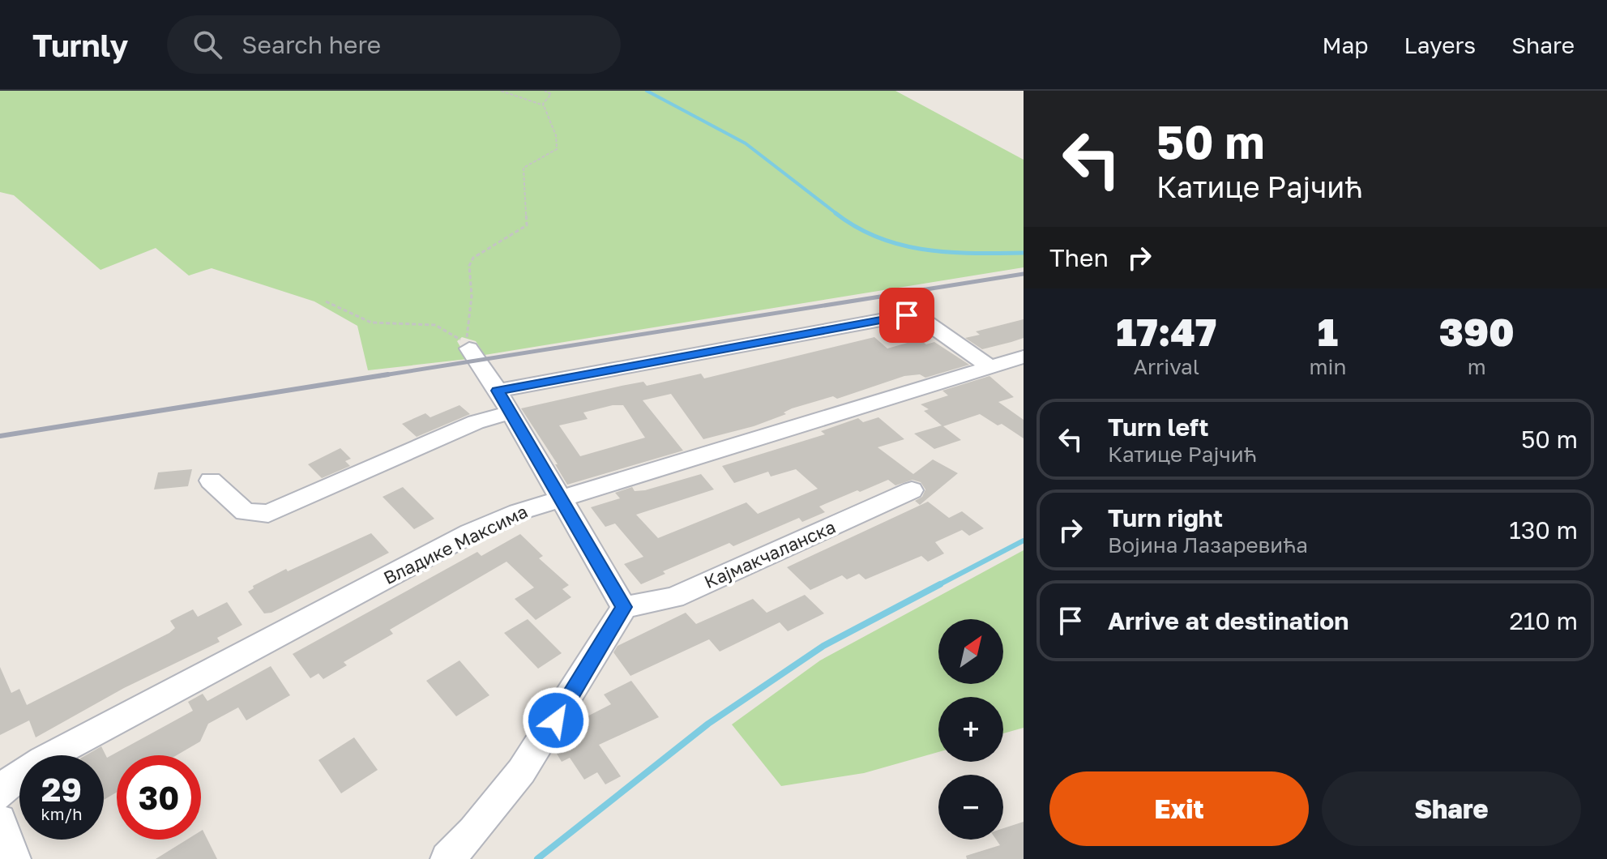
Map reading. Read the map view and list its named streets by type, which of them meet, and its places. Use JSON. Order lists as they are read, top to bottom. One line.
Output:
{"streets":{"street":["Владике Максима","Кајмакчаланска"]},"north":"top right","page":{"header":"Turnly","search":"Search here","nav":["Map","Layers","Share"],"turn":["50 m","Катице Рајчић"],"then":"Then","eta":["17:47","Arrival","1","min","390","m"],"list":[{"name":"Turn left","note":"Катице Рајчић","value":"50 m"},{"name":"Turn right","note":"Војина Лазаревића","value":"130 m"},{"name":"Arrive at destination","value":"210 m"}],"map_buttons":["+","−"],"speed":"29 km/h","limit":"30","buttons":["Exit","Share"]}}
